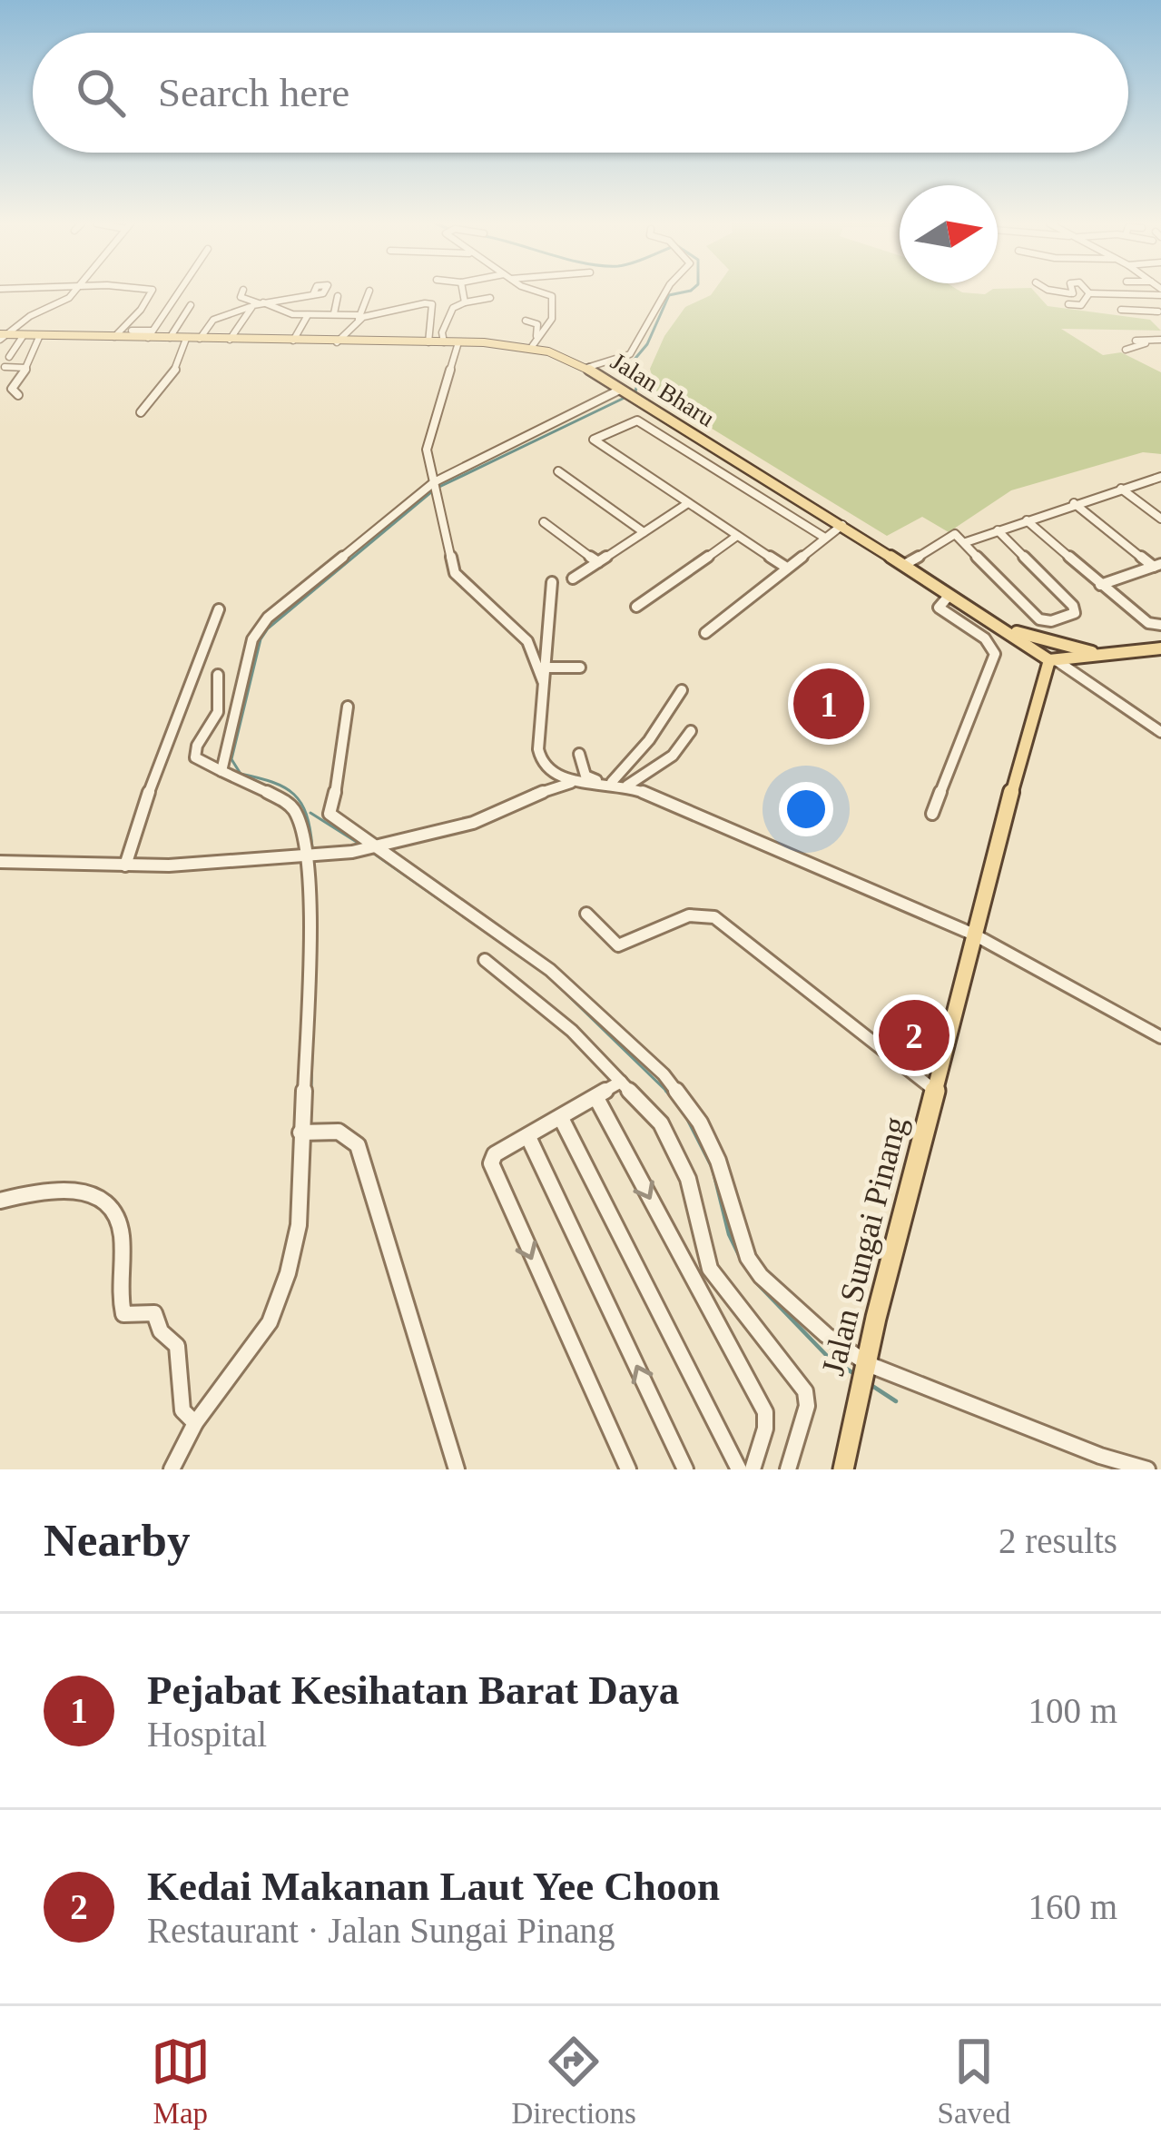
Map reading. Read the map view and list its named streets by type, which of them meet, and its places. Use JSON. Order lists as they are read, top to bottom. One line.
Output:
{"streets":{"main road":["Jalan Bharu","Jalan Sungai Pinang"]},"crossings":[["Jalan Bharu","Jalan Sungai Pinang"]],"north":"right","page":{"search":"Search here","pins":["1","2"],"heading":["Nearby","2 results"],"list":[{"mark":"1","name":"Pejabat Kesihatan Barat Daya","note":"Hospital","value":"100 m"},{"mark":"2","name":"Kedai Makanan Laut Yee Choon","note":"Restaurant · Jalan Sungai Pinang","value":"160 m"}],"nav":["Map","Directions","Saved"]}}
